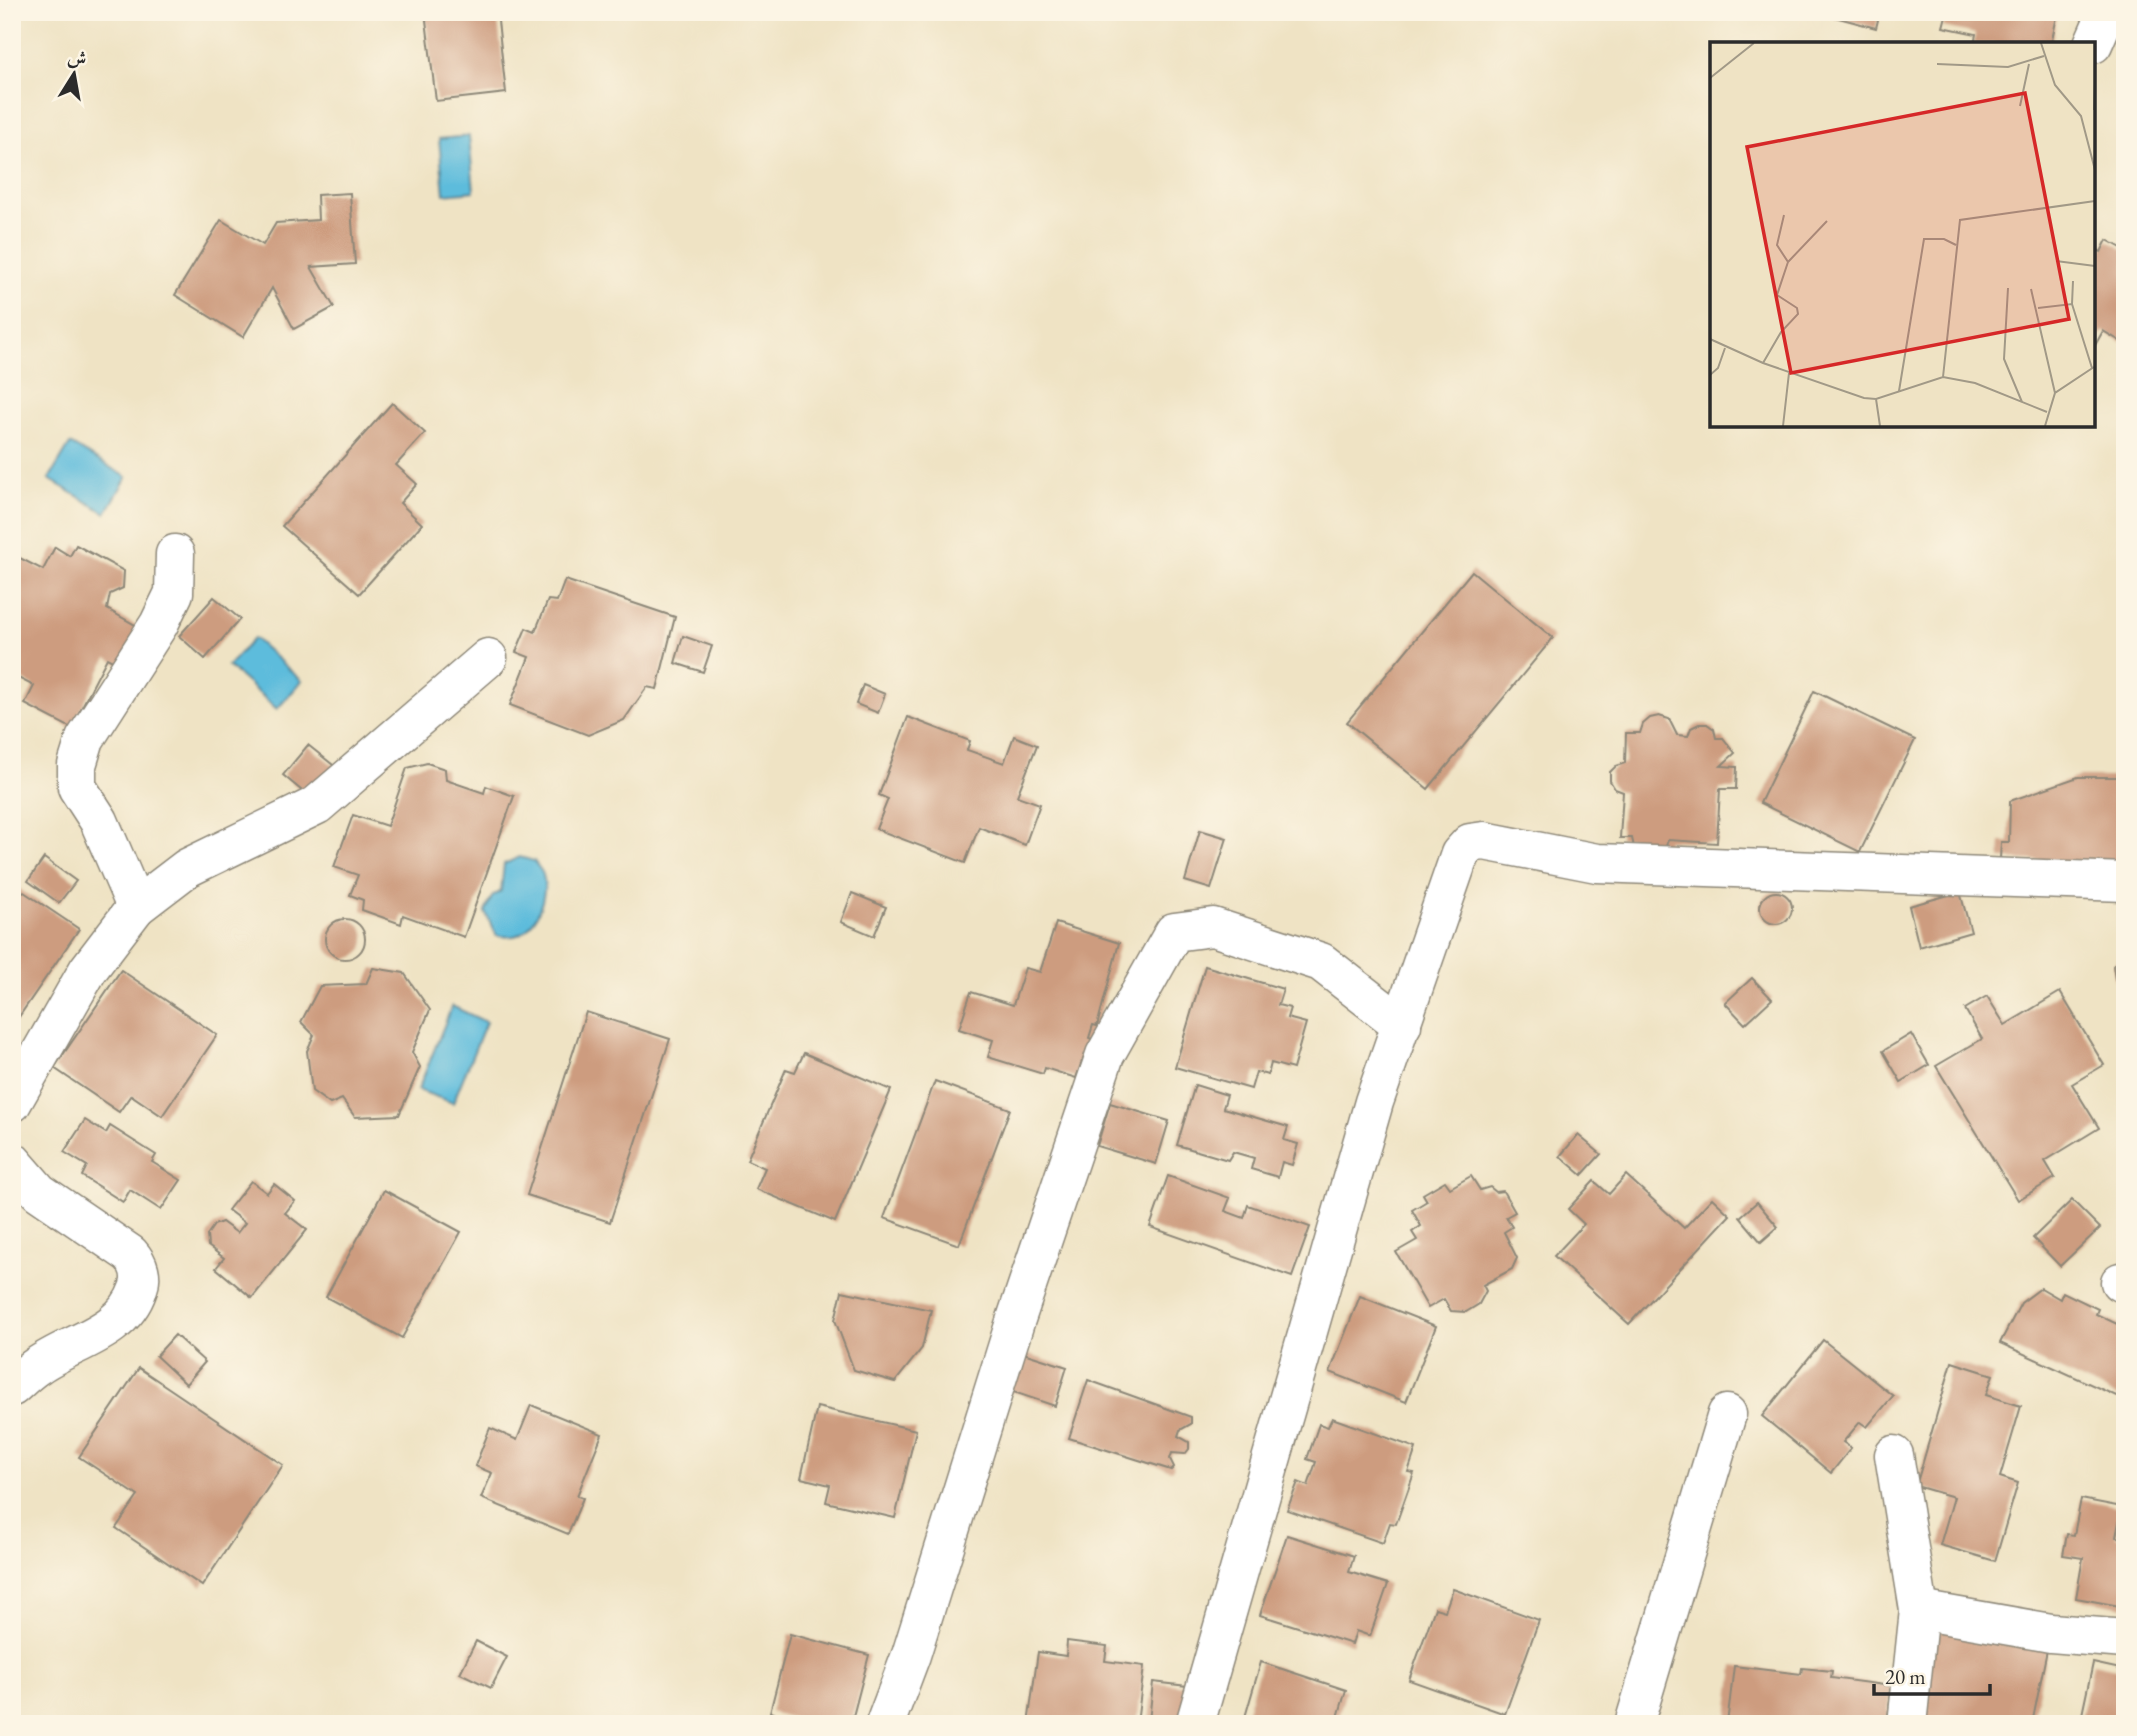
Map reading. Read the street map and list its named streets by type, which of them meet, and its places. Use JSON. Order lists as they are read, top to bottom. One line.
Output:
{"scale_bar":"20 m","north":"top"}
